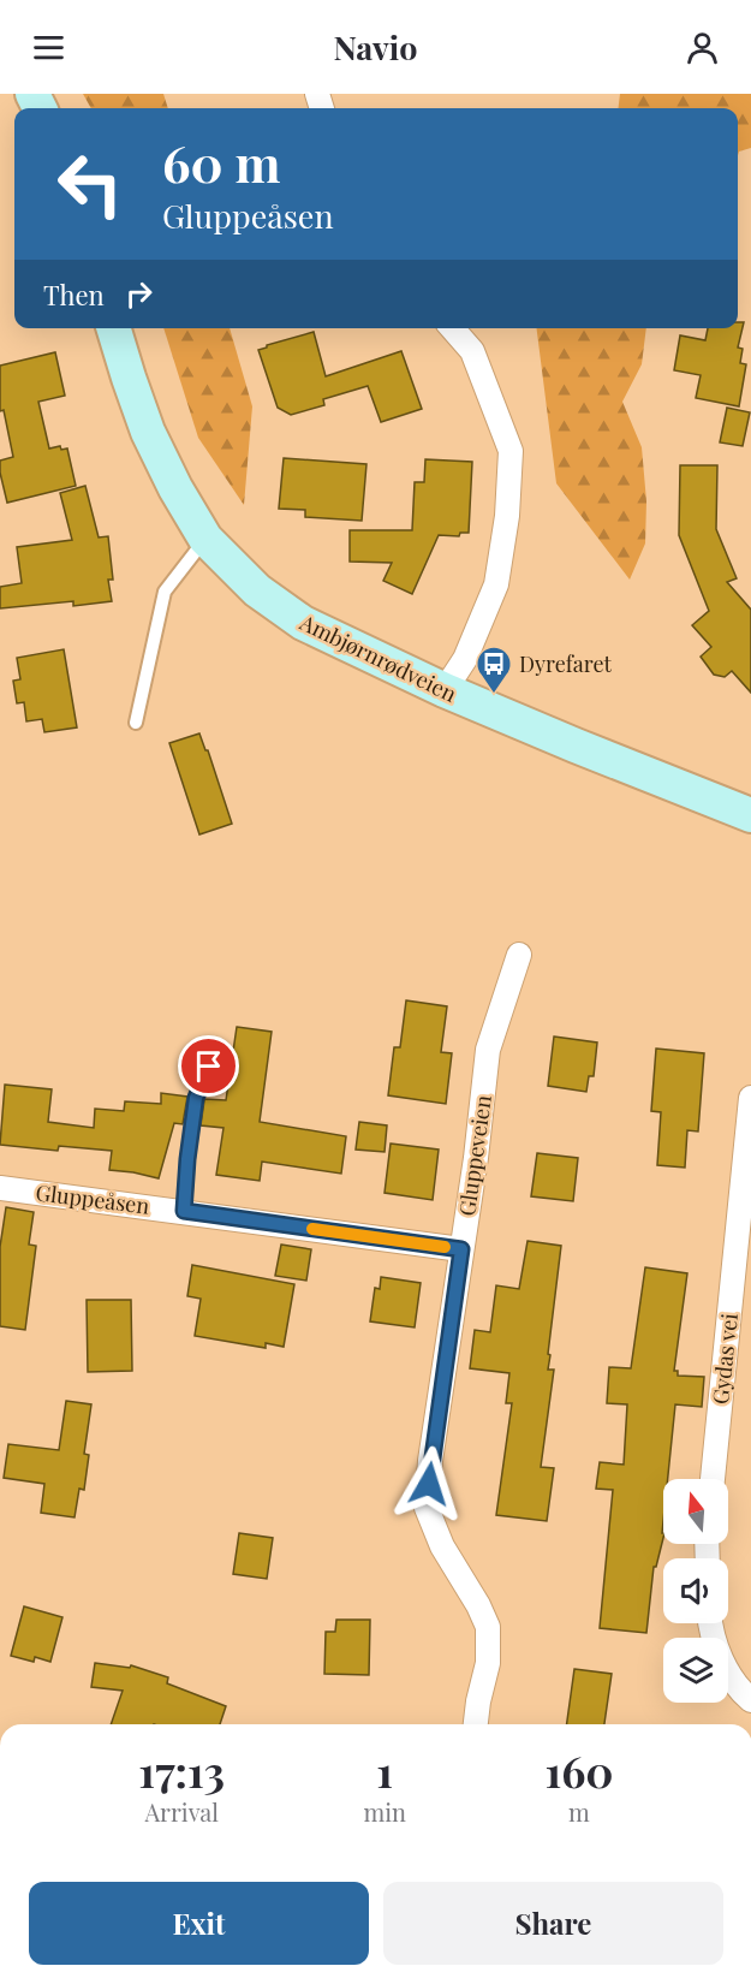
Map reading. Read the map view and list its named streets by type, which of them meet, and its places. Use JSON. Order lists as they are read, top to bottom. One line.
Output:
{"streets":{"street":["Ambjørnrødveien","Gluppeveien","Gluppeåsen","Gydas vei"]},"crossings":[["Gluppeveien","Gluppeåsen"]],"places":{"bus stop":["Dyrefaret"]},"north":"top","page":{"header":"Navio","turn":["60 m","Gluppeåsen"],"then":"Then","eta":["17:13","Arrival","1","min","160","m"],"buttons":["Exit","Share"]}}
